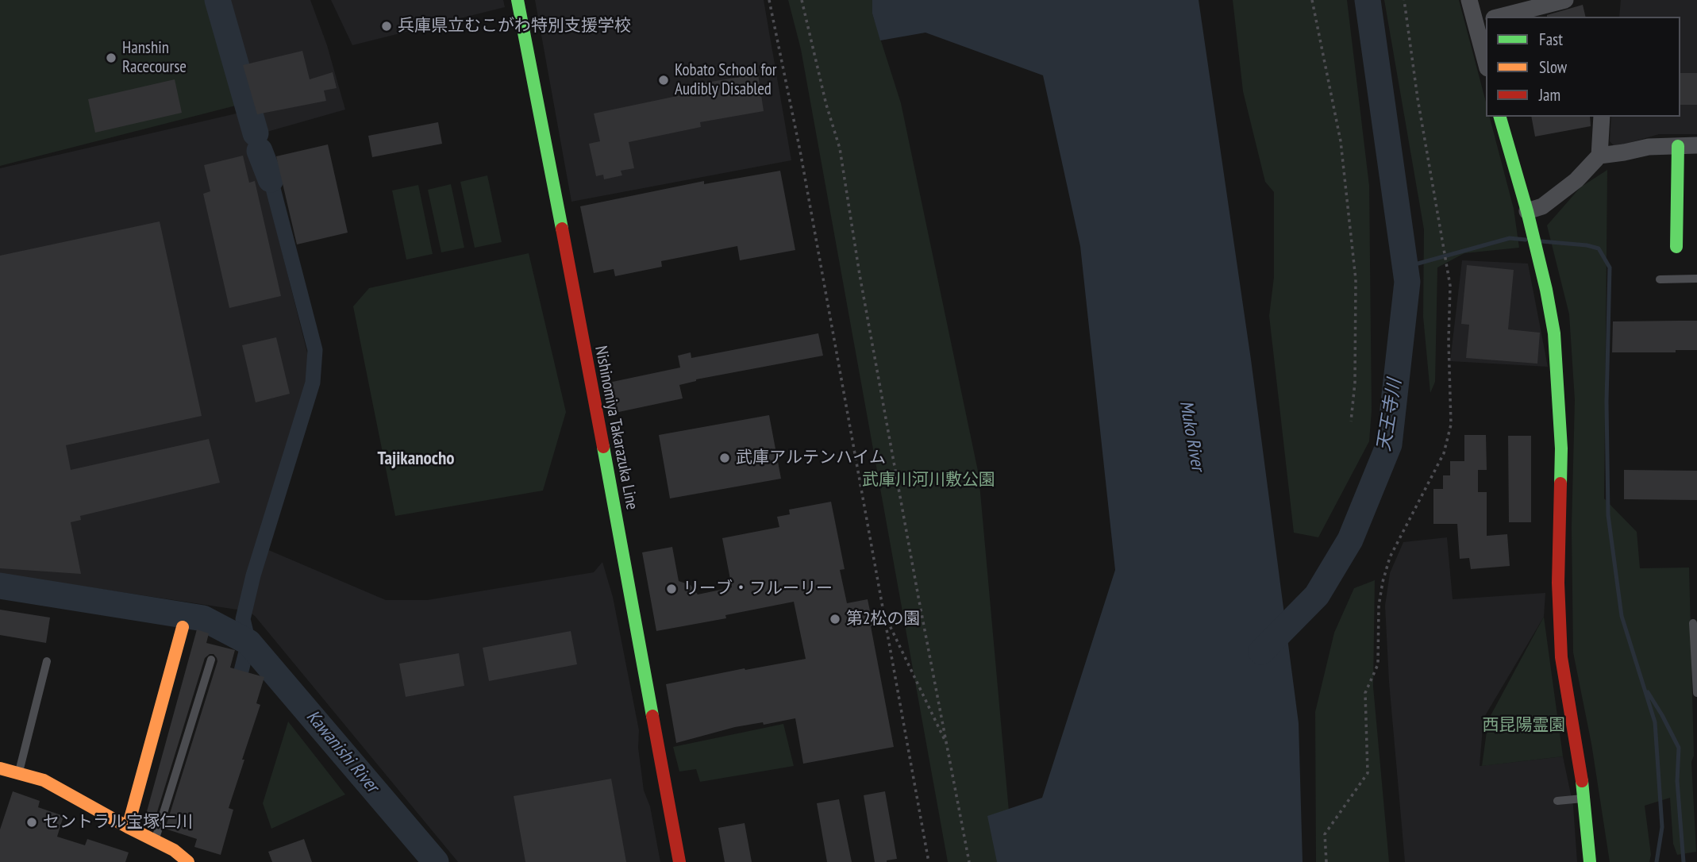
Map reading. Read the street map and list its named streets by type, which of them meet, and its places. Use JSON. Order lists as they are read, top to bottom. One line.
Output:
{"streets":{"street":["Nishinomiya Takarazuka Line"]},"districts":["Tajikanocho"],"water":["天王寺川","Muko River","Kawanishi River"],"parks":["武庫川河川敷公園","西昆陽霊園"],"places":["兵庫県立むこがわ特別支援学校","Hanshin Racecourse","Kobato School for Audibly Disabled","武庫アルテンハイム","リーブ・フルーリー","第2松の園","セントラル宝塚仁川"],"legend":["Fast","Slow","Jam"]}
